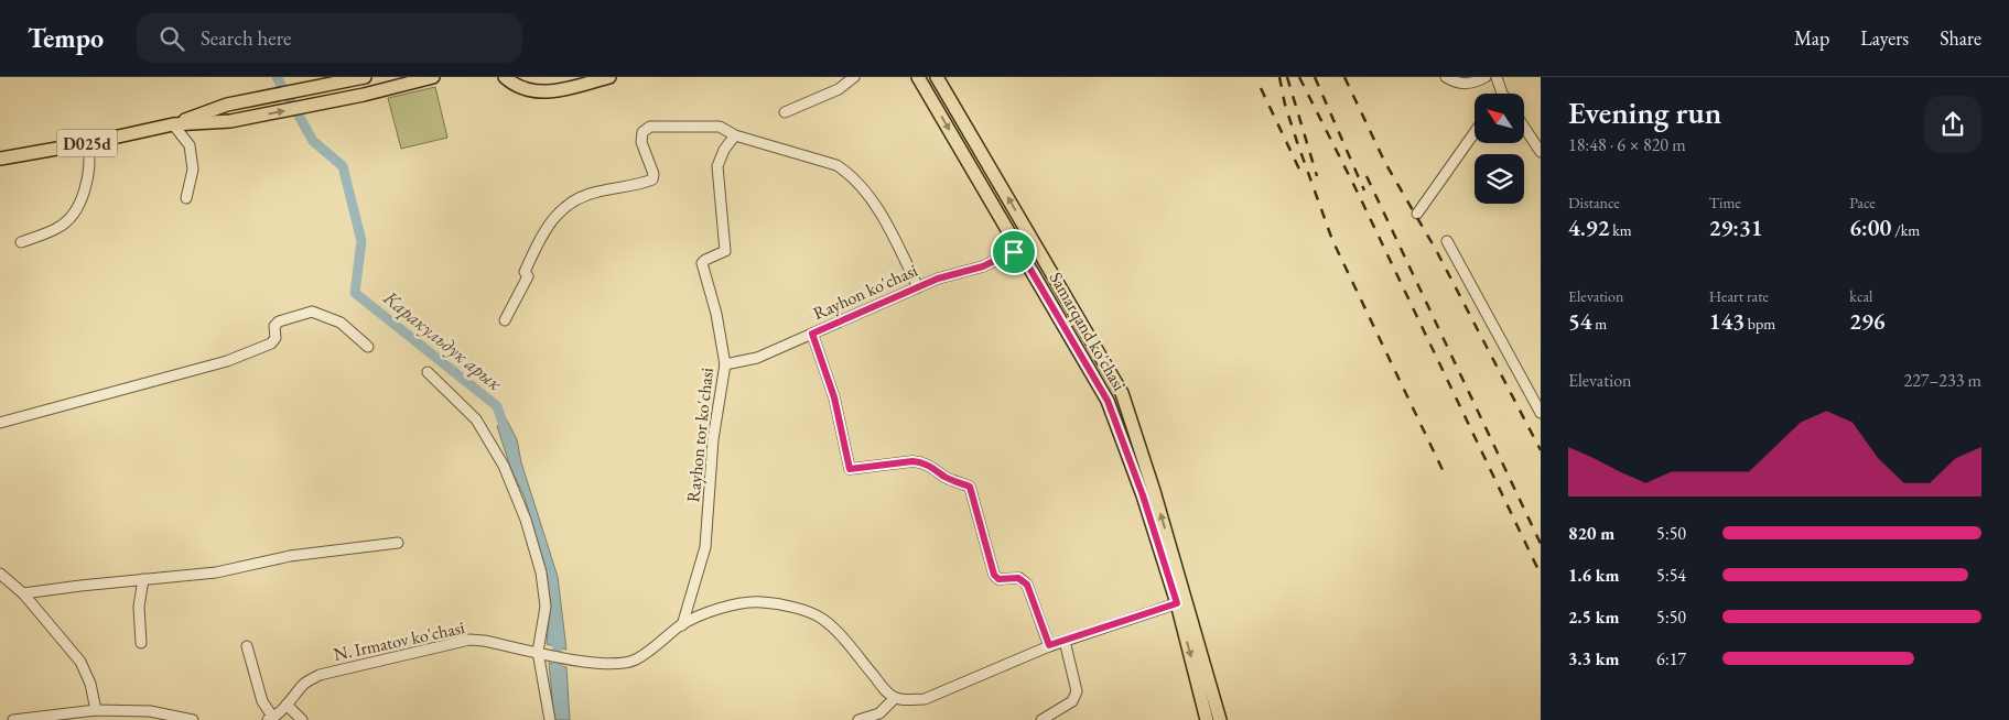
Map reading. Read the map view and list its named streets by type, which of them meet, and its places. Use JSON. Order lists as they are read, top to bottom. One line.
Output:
{"streets":{"main road":["D025d","Samarqand ko'chasi"],"street":["Rayhon ko'chasi","Rayhon tor ko'chasi","N. Irmatov ko'chasi"]},"crossings":[["Rayhon ko'chasi","Samarqand ko'chasi"],["Rayhon ko'chasi","Rayhon tor ko'chasi"],["Rayhon tor ko'chasi","N. Irmatov ko'chasi"]],"water":["Каракульдук арык"],"north":"top left","page":{"header":"Tempo","search":"Search here","nav":["Map","Layers","Share"],"heading":["Evening run","18:48 · 6 × 820 m"],"stats":[["Distance","4.92 km"],["Time","29:31"],["Pace","6:00 /km"],["Elevation","54 m"],["Heart rate","143 bpm"],["kcal","296"]],"chart":["Elevation","227–233 m"],"list":[{"name":"820 m","note":"5:50"},{"name":"1.6 km","note":"5:54"},{"name":"2.5 km","note":"5:50"},{"name":"3.3 km","note":"6:17"}]}}
